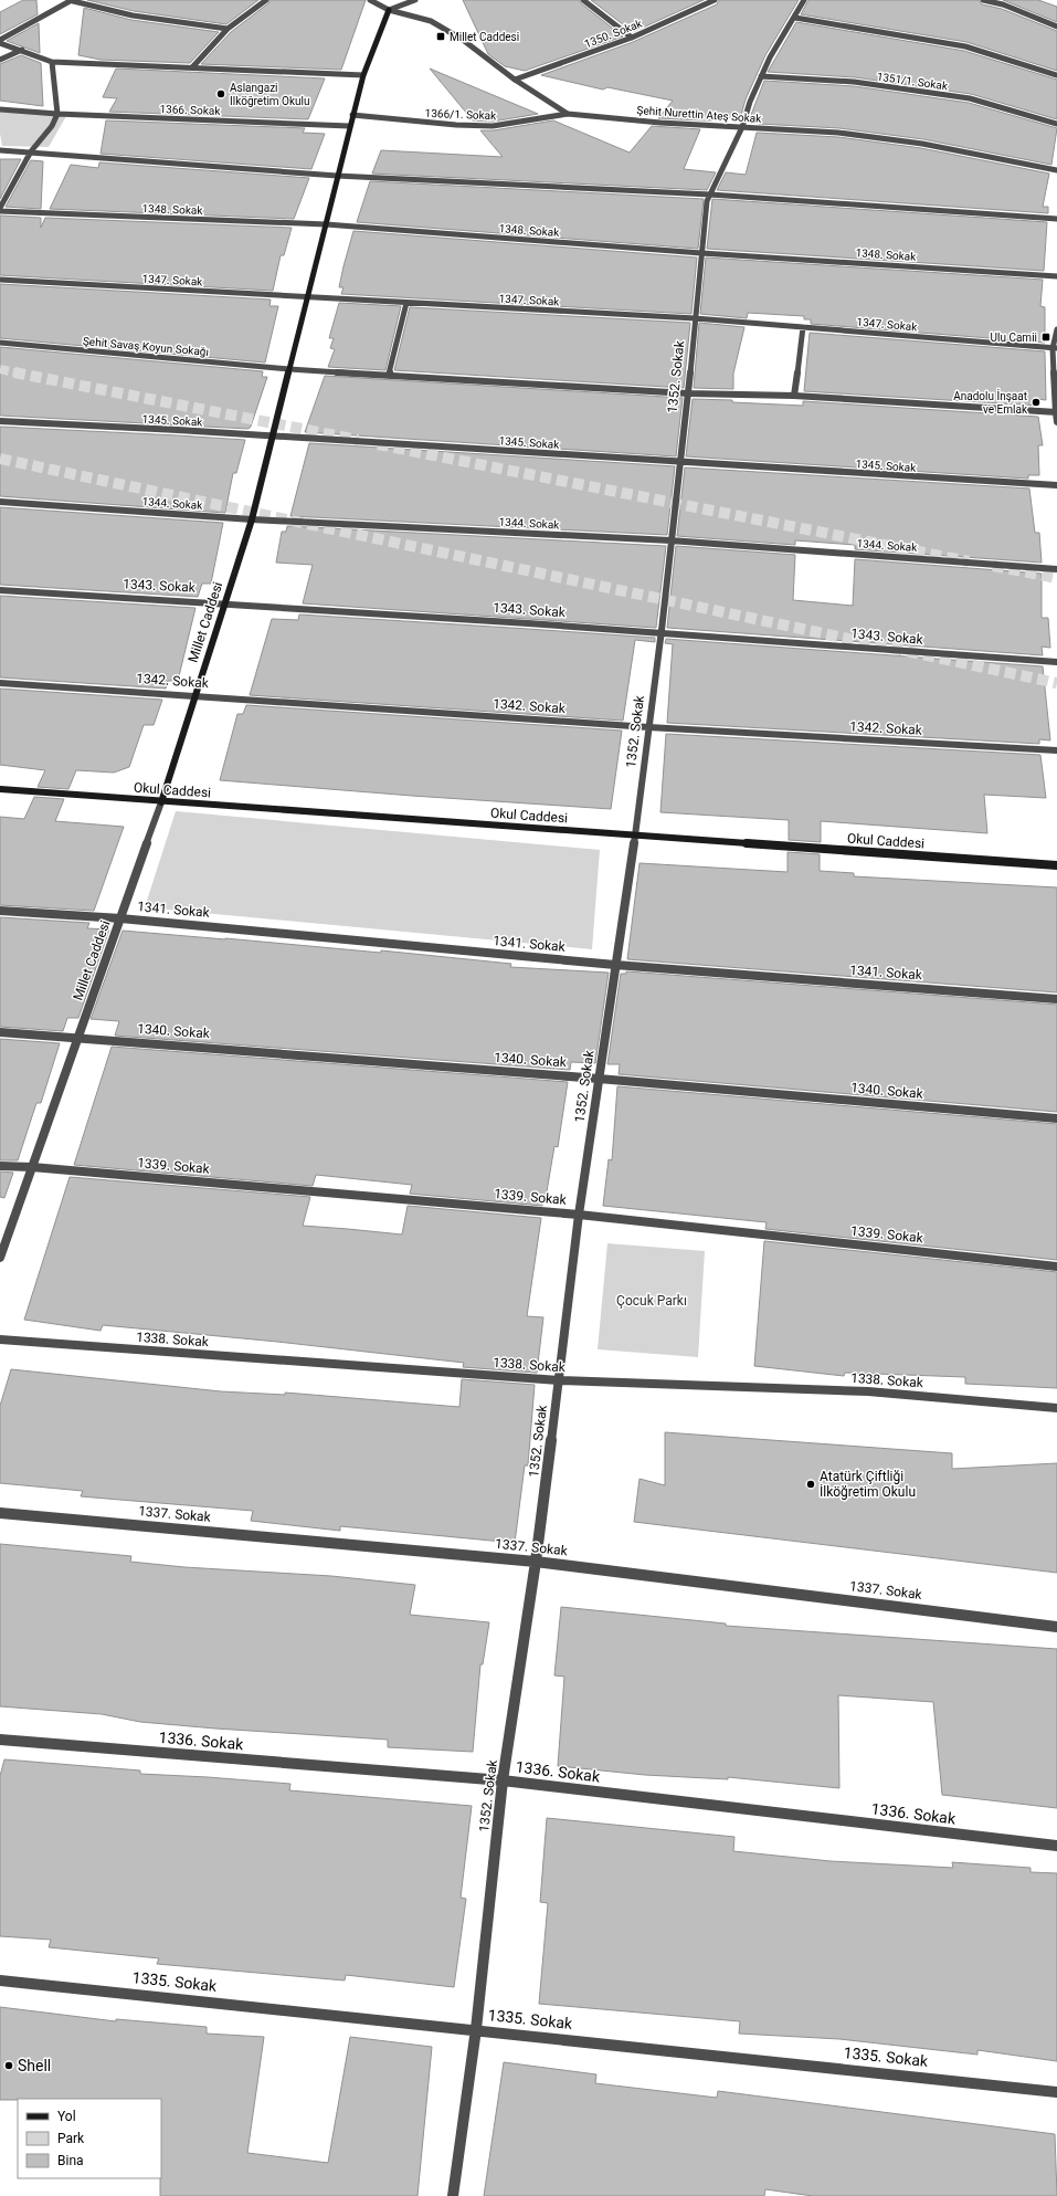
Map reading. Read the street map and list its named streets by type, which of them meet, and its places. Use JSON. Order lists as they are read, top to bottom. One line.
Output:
{"streets":{"main road":["Millet Caddesi","Okul Caddesi"],"street":["1350. Sokak","1351/1. Sokak","1366. Sokak","1366/1. Sokak","Şehit Nurettin Ateş Sokak","1348. Sokak","1347. Sokak","Şehit Savaş Koyun Sokağı","1352. Sokak","1345. Sokak","1344. Sokak","1343. Sokak","1342. Sokak","1341. Sokak","1340. Sokak","1339. Sokak","1338. Sokak","1337. Sokak","1336. Sokak","1335. Sokak"]},"crossings":[["1350. Sokak","Şehit Nurettin Ateş Sokak"],["1351/1. Sokak","1352. Sokak"],["1366. Sokak","Millet Caddesi"],["1366/1. Sokak","Şehit Nurettin Ateş Sokak"],["1366/1. Sokak","Millet Caddesi"],["Şehit Nurettin Ateş Sokak","1352. Sokak"],["Şehit Nurettin Ateş Sokak","Millet Caddesi"],["1348. Sokak","1352. Sokak"],["1348. Sokak","Millet Caddesi"],["1347. Sokak","1352. Sokak"],["1347. Sokak","Millet Caddesi"],["Şehit Savaş Koyun Sokağı","1352. Sokak"],["Şehit Savaş Koyun Sokağı","Millet Caddesi"],["1352. Sokak","1345. Sokak"],["1352. Sokak","1344. Sokak"],["1352. Sokak","1343. Sokak"],["1352. Sokak","1342. Sokak"],["1352. Sokak","Okul Caddesi"],["1352. Sokak","1341. Sokak"],["1352. Sokak","1340. Sokak"],["1352. Sokak","1339. Sokak"],["1352. Sokak","1338. Sokak"],["1352. Sokak","1337. Sokak"],["1352. Sokak","1336. Sokak"],["1352. Sokak","1335. Sokak"],["1345. Sokak","Millet Caddesi"],["1344. Sokak","Millet Caddesi"],["1343. Sokak","Millet Caddesi"],["Millet Caddesi","1342. Sokak"],["Millet Caddesi","Okul Caddesi"],["Millet Caddesi","1341. Sokak"],["Millet Caddesi","1340. Sokak"],["Millet Caddesi","1339. Sokak"]],"parks":["Çocuk Parkı"],"places":{"transit":["Millet Caddesi","Ulu Camii"],"other":["Aslangazi Ilköğretim Okulu","Anadolu İnşaat ve Emlak","Atatürk Çiftliği İlköğretim Okulu","Shell"]},"legend":["Yol","Park","Bina"]}
